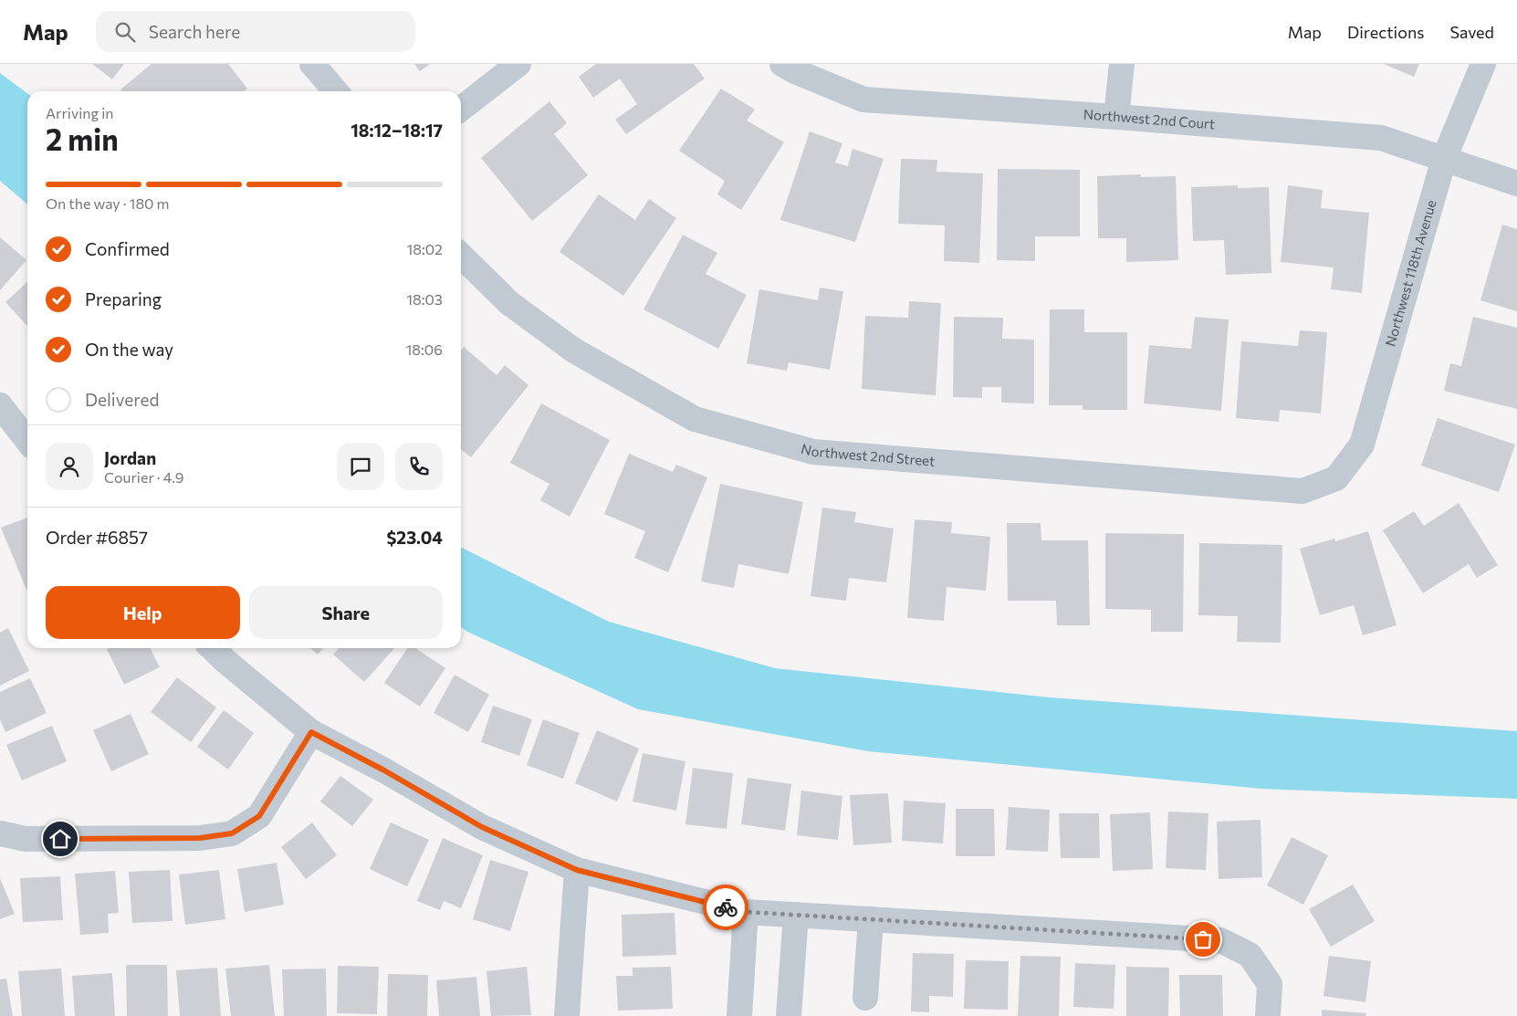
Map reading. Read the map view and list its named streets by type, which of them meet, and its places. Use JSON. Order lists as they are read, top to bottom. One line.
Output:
{"streets":{"street":["Northwest 2nd Court","Northwest 118th Avenue","Northwest 2nd Street"]},"crossings":[["Northwest 2nd Court","Northwest 118th Avenue"],["Northwest 118th Avenue","Northwest 2nd Street"]],"page":{"header":"Map","search":"Search here","nav":["Map","Directions","Saved"],"heading":["2 min","Arriving in","18:12–18:17"],"panel":["Jordan","Courier · 4.9","Order #6857","$23.04"],"bar":"On the way · 180 m","list":[["Confirmed","18:02"],["Preparing","18:03"],["On the way","18:06"],"Delivered"],"buttons":["Help","Share"]}}
